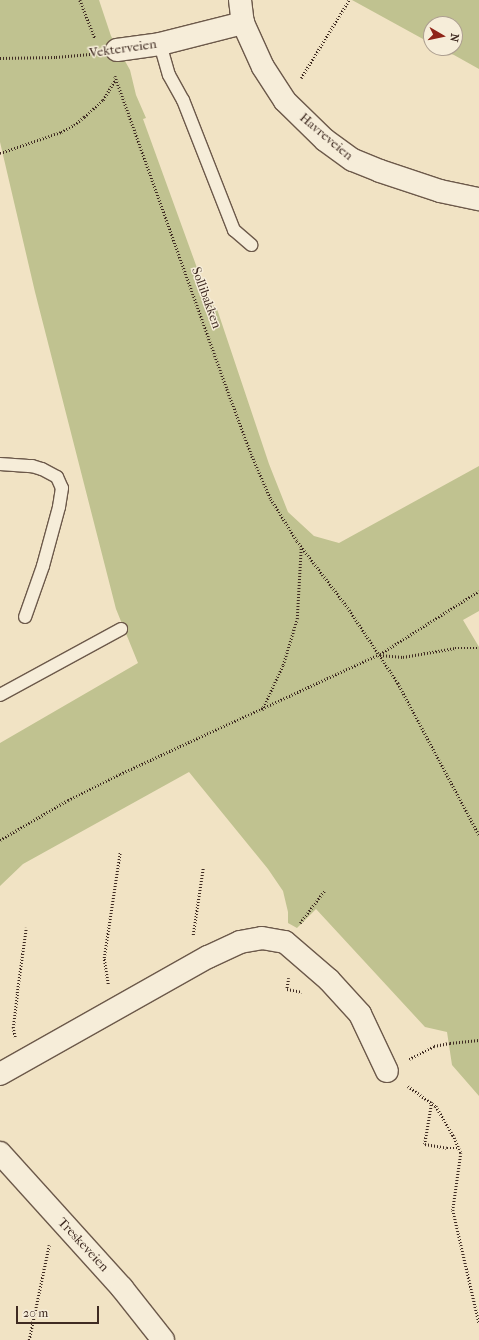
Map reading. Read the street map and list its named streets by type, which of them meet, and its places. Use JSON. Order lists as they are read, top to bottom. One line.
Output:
{"streets":{"street":["Vekterveien","Havreveien","Treskeveien"],"path":["Sollibakken"]},"crossings":[["Vekterveien","Havreveien"]],"scale_bar":"20 m","north":"right"}
